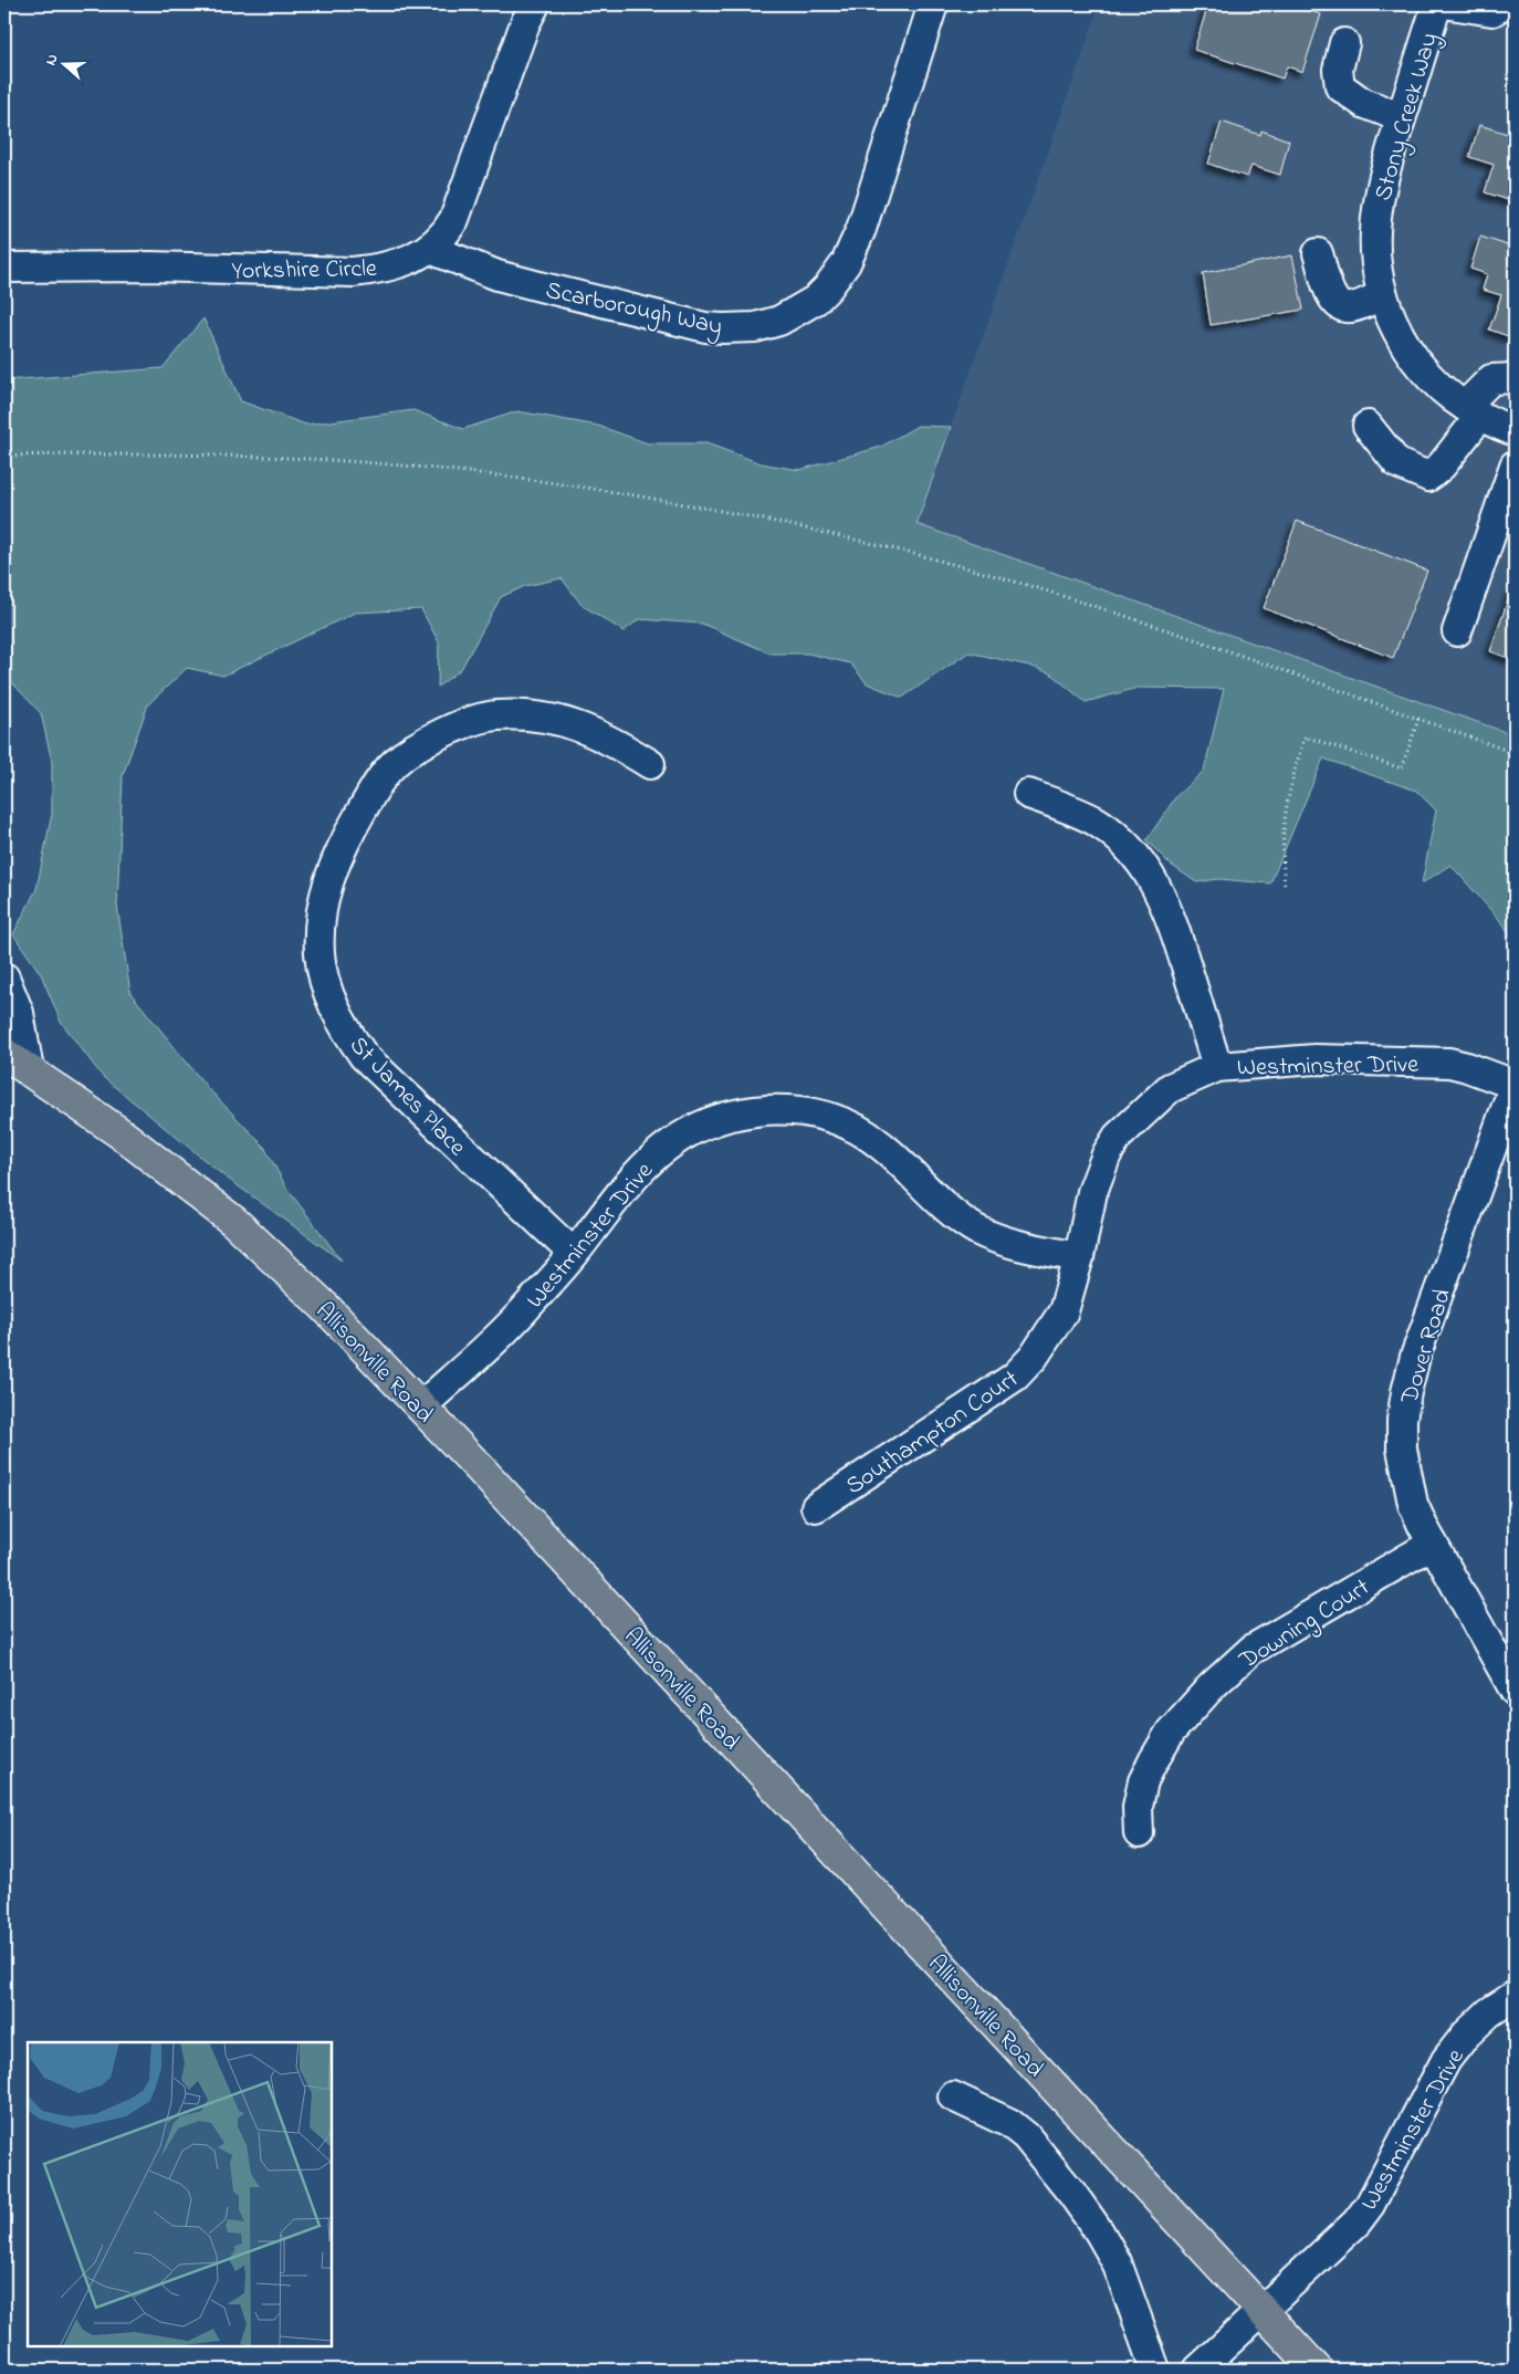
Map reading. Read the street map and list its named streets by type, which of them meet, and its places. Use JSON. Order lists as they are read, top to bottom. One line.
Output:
{"streets":{"main road":["Allisonville Road"],"street":["Stony Creek Way","Yorkshire Circle","Scarborough Way","Westminster Drive","St James Place","Dover Road","Southampton Court","Downing Court"]},"crossings":[["Yorkshire Circle","Scarborough Way"],["Westminster Drive","St James Place"],["Westminster Drive","Dover Road"],["Westminster Drive","Allisonville Road"],["Westminster Drive","Southampton Court"],["Dover Road","Downing Court"]],"north":"left"}
